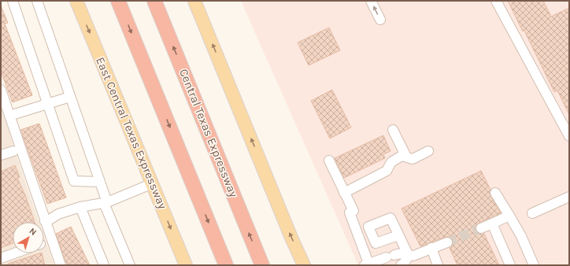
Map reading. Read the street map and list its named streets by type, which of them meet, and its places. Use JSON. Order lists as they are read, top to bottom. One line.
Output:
{"streets":{"highway":["Central Texas Expressway"],"main road":["East Central Texas Expressway"]},"north":"top right"}
